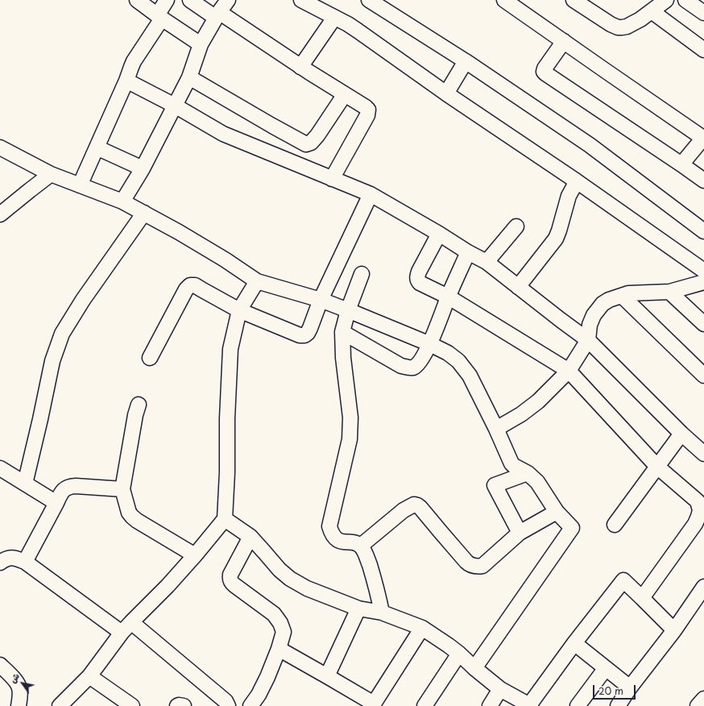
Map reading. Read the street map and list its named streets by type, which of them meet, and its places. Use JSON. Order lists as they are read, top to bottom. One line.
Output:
{"scale_bar":"20 m","north":"top left"}
